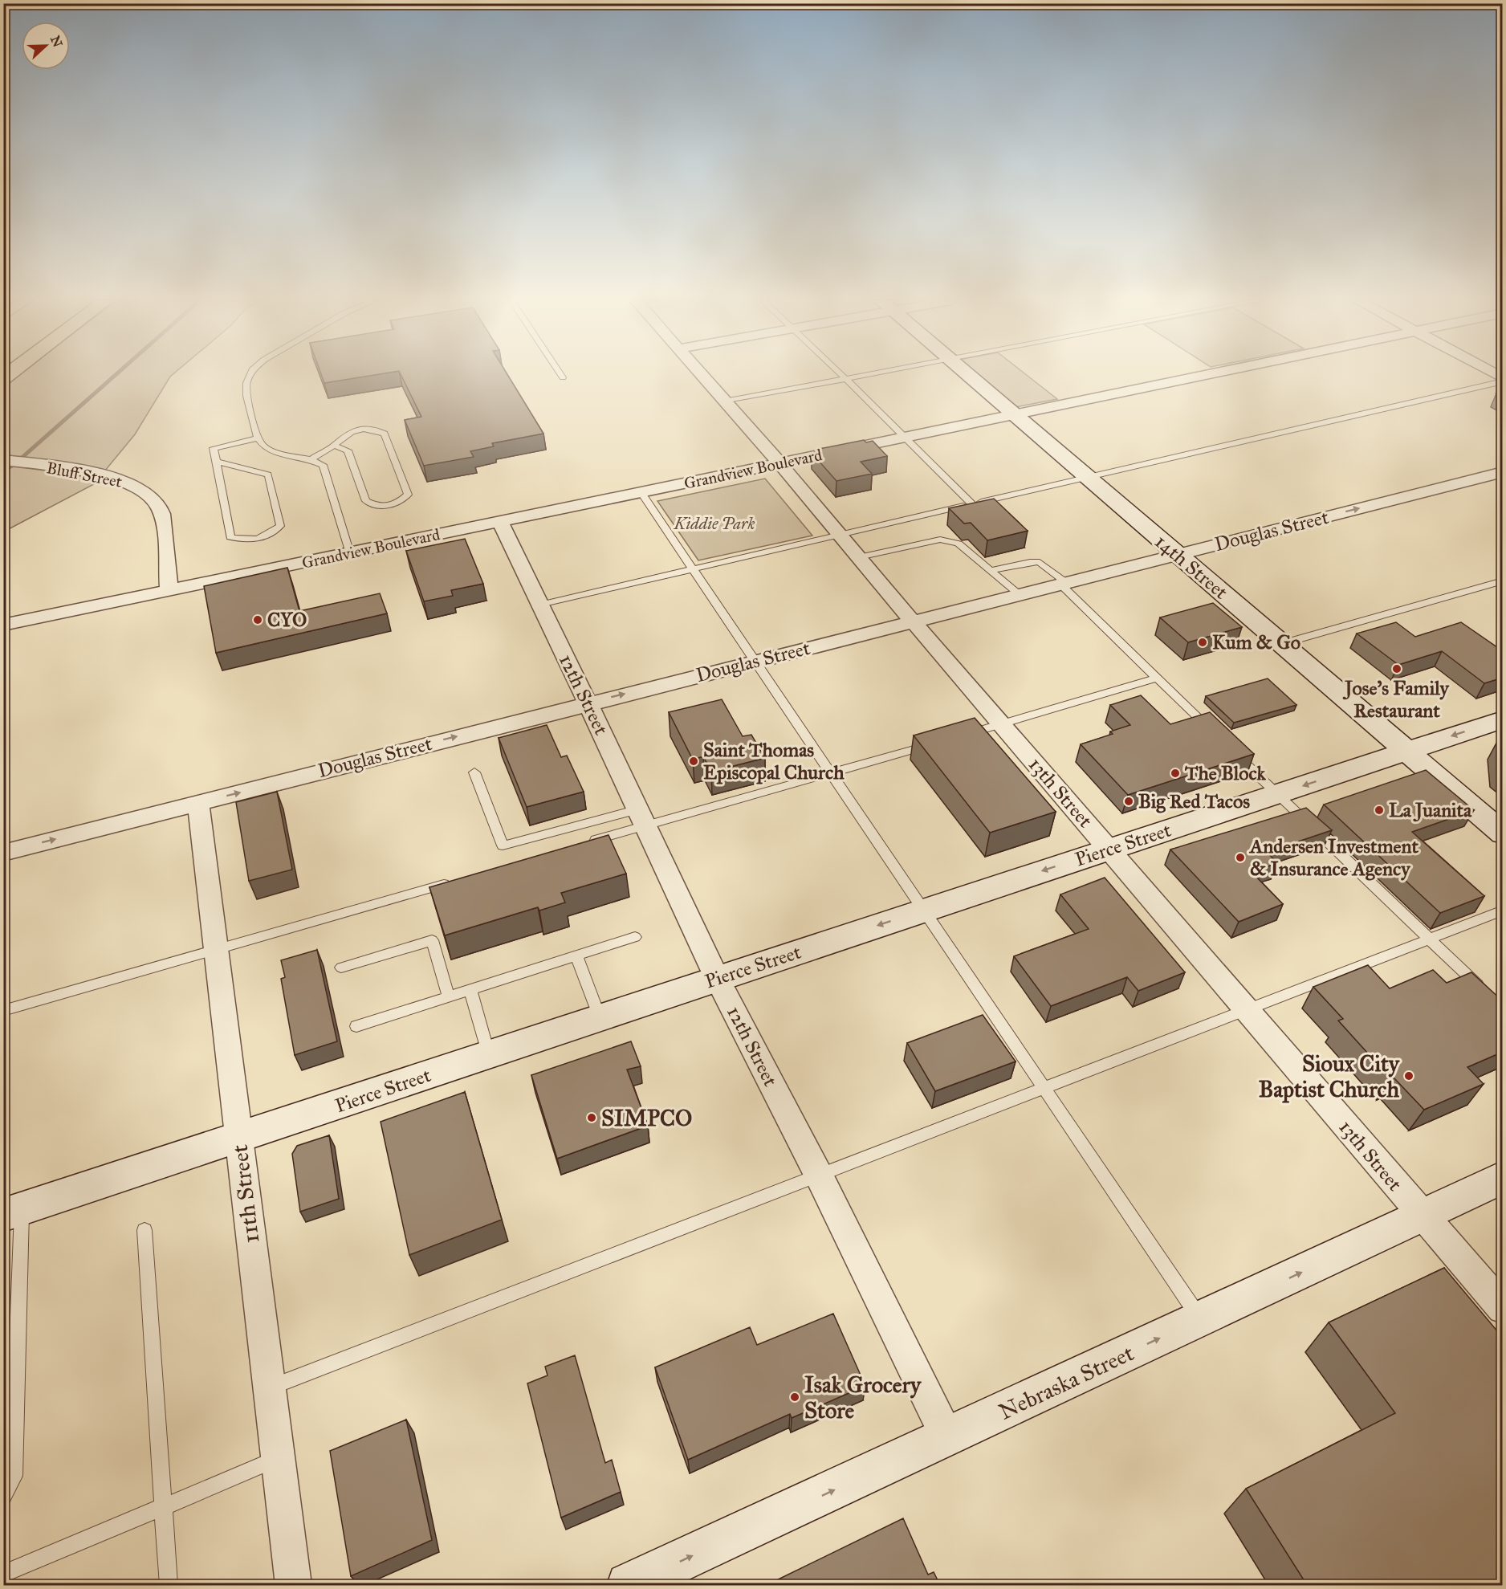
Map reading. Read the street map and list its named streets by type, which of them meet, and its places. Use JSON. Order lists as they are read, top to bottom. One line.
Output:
{"streets":{"main road":["14th Street","Pierce Street","Nebraska Street"],"street":["Grandview Boulevard","Bluff Street","Douglas Street","12th Street","13th Street","11th Street"]},"crossings":[["Grandview Boulevard","Bluff Street"],["Grandview Boulevard","14th Street"],["Grandview Boulevard","12th Street"],["Grandview Boulevard","13th Street"],["Douglas Street","14th Street"],["Douglas Street","12th Street"],["Douglas Street","13th Street"],["Douglas Street","11th Street"],["14th Street","Pierce Street"],["12th Street","Pierce Street"],["12th Street","Nebraska Street"],["13th Street","Pierce Street"],["13th Street","Nebraska Street"],["Pierce Street","11th Street"]],"one_way":["Douglas Street","Pierce Street","Nebraska Street"],"parks":["Kiddie Park"],"places":["CYO","Kum & Go","Jose's Family Restaurant","Saint Thomas Episcopal Church","The Block","Big Red Tacos","La Juanita","Andersen Investment & Insurance Agency","Sioux City Baptist Church","SIMPCO","Isak Grocery Store"],"north":"right"}
